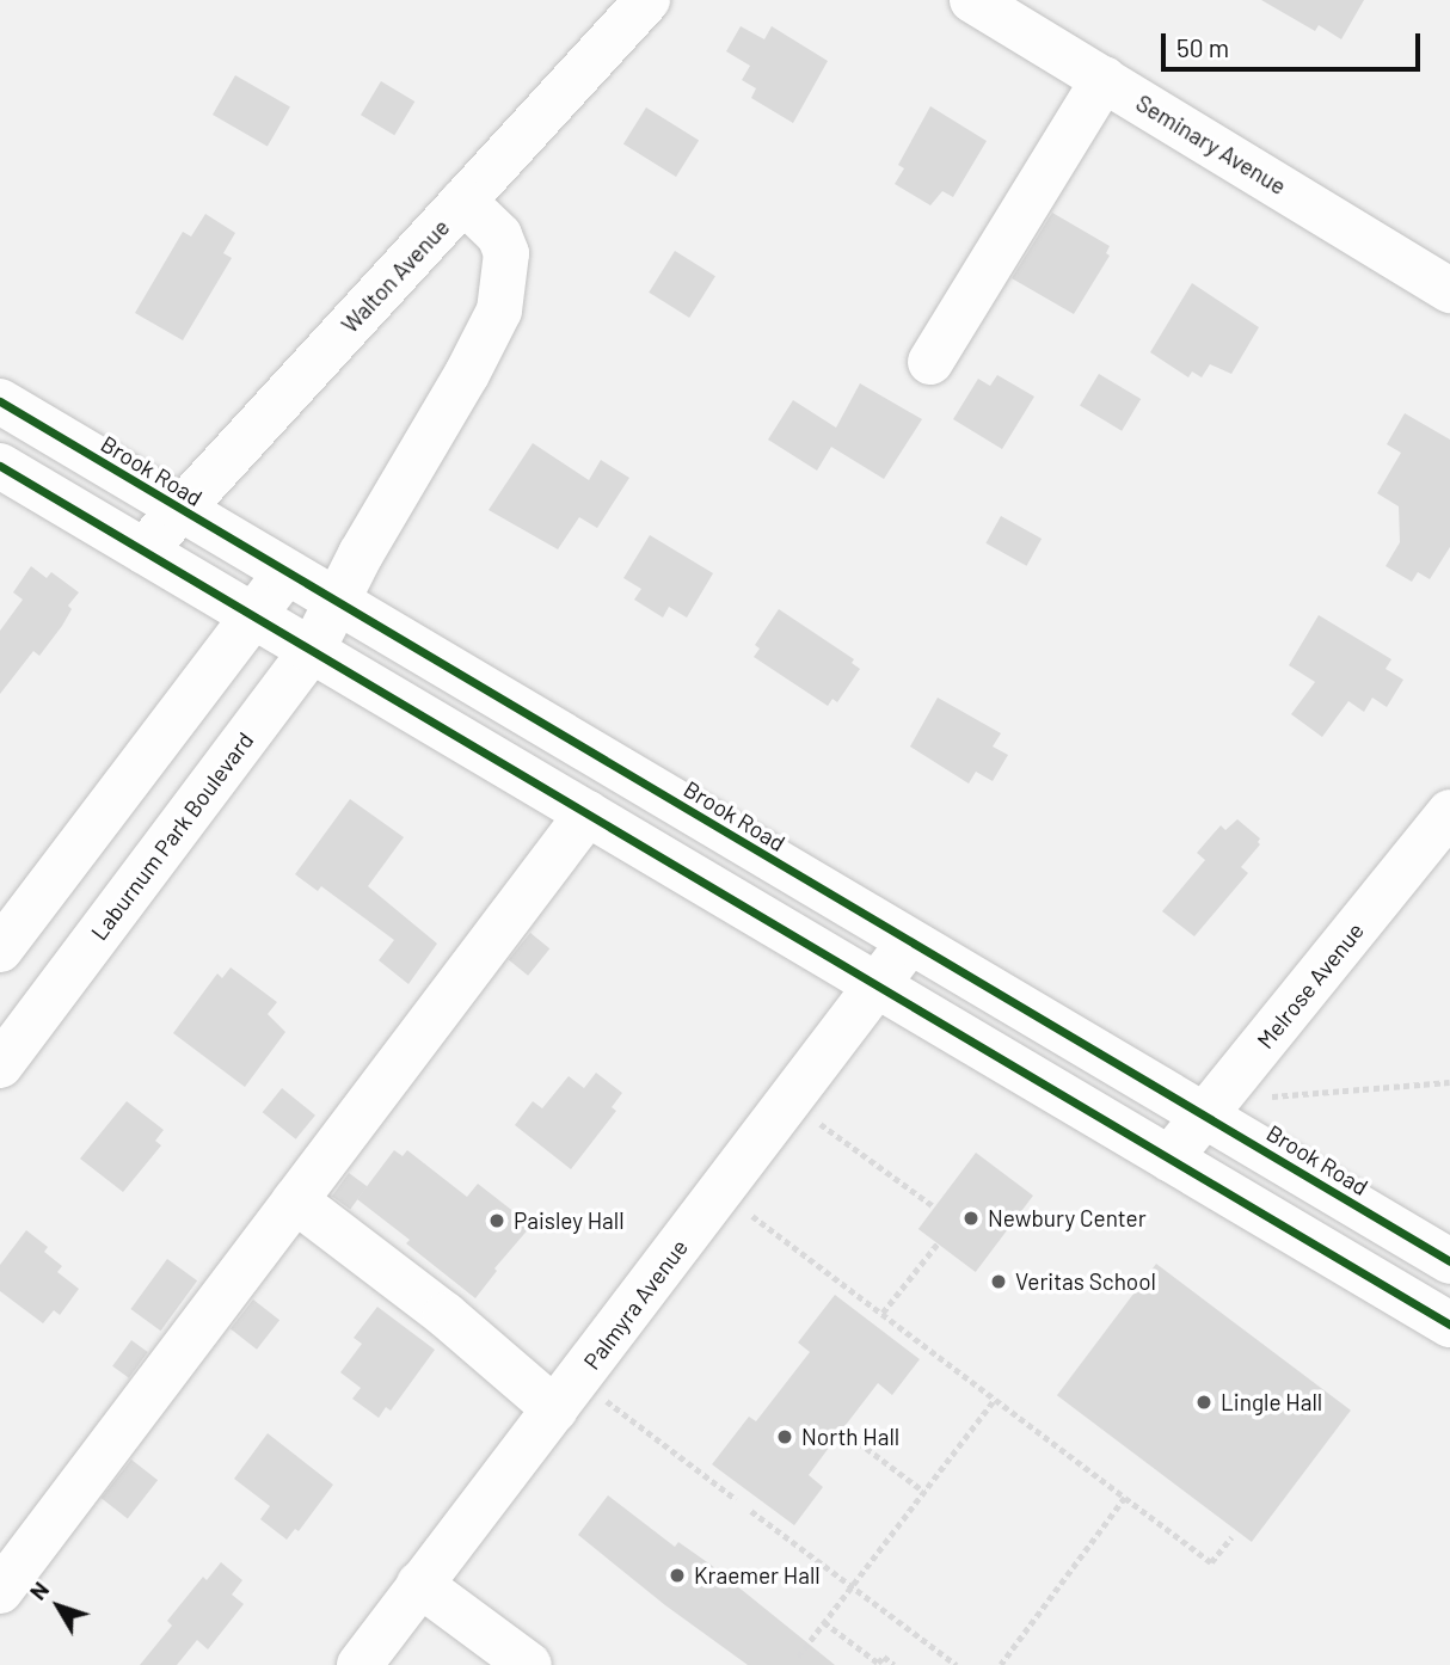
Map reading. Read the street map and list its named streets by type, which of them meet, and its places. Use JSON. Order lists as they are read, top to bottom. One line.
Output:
{"streets":{"street":["Seminary Avenue","Walton Avenue","Brook Road","Laburnum Park Boulevard","Melrose Avenue","Palmyra Avenue"]},"crossings":[["Walton Avenue","Brook Road"],["Walton Avenue","Laburnum Park Boulevard"],["Brook Road","Laburnum Park Boulevard"],["Brook Road","Melrose Avenue"],["Brook Road","Palmyra Avenue"]],"places":["Newbury Center","Paisley Hall","Veritas School","Lingle Hall","North Hall","Kraemer Hall"],"scale_bar":"50 m","north":"top left"}
